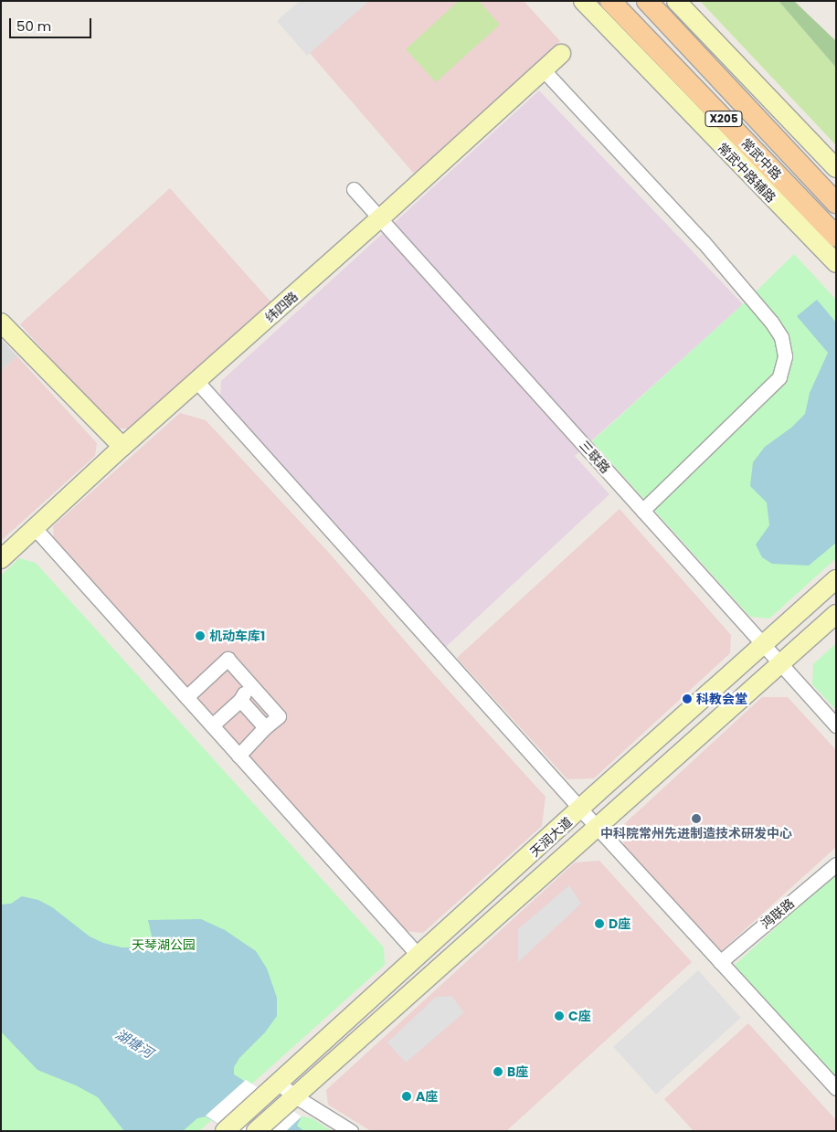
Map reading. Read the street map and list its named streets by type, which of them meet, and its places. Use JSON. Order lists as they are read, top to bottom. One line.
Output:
{"streets":{"main road":["X205","常武中路"],"street":["常武中路辅路","纬四路","三联路","天润大道","鸿联路"]},"crossings":[["纬四路","三联路"],["三联路","天润大道"]],"water":["湖塘河"],"parks":["天琴湖公园"],"places":["机动车库1","科教会堂","中科院常州先进制造技术研发中心","D座","C座","B座","A座"],"scale_bar":"50 m"}
